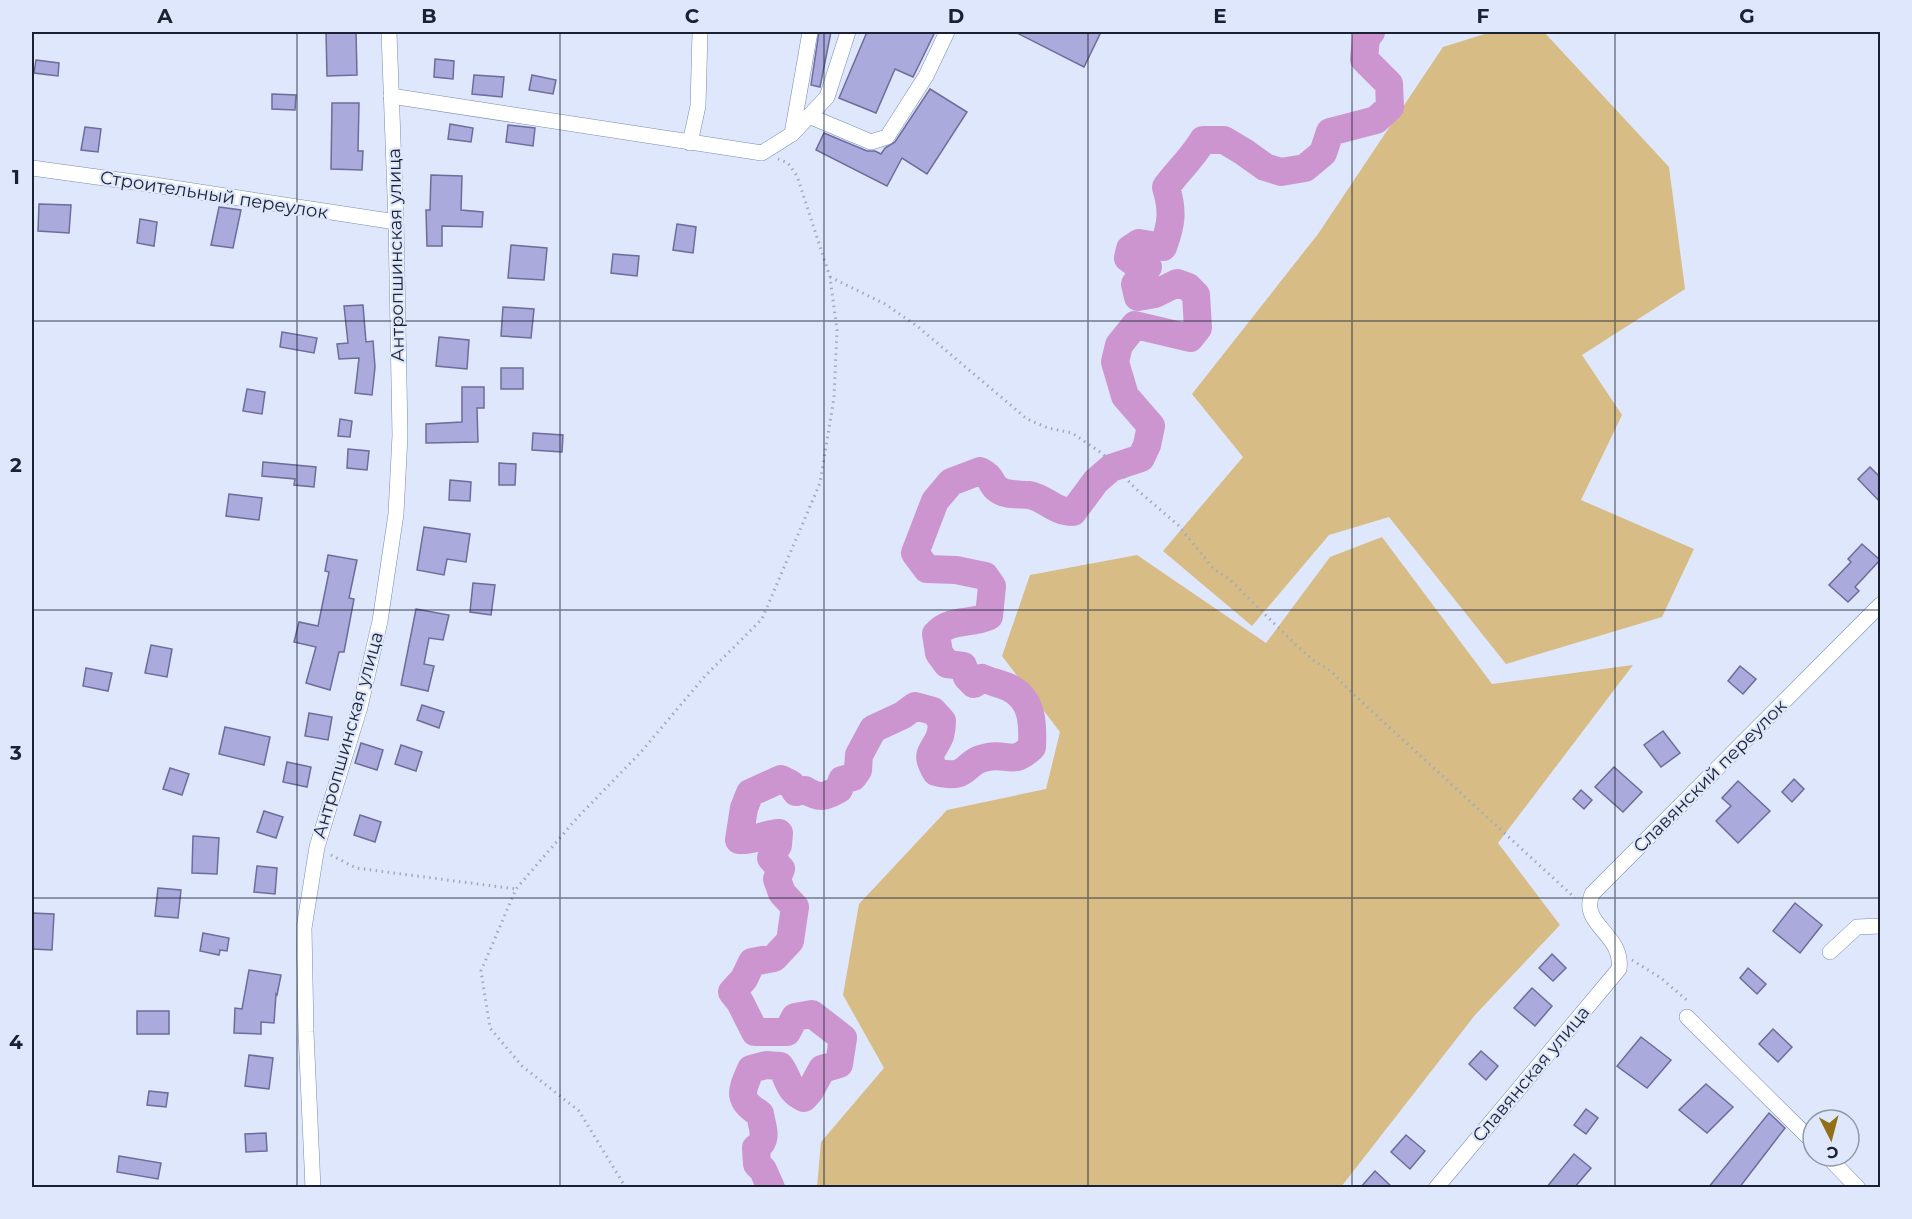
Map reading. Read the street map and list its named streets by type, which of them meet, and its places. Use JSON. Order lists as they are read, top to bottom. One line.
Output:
{"streets":{"street":["Строительный переулок","Антропшинская улица","Славянский переулок","Славянская улица"]},"crossings":[["Строительный переулок","Антропшинская улица"]],"north":"bottom","grid":{"columns":["A","B","C","D","E","F","G"],"rows":["1","2","3","4"]}}
